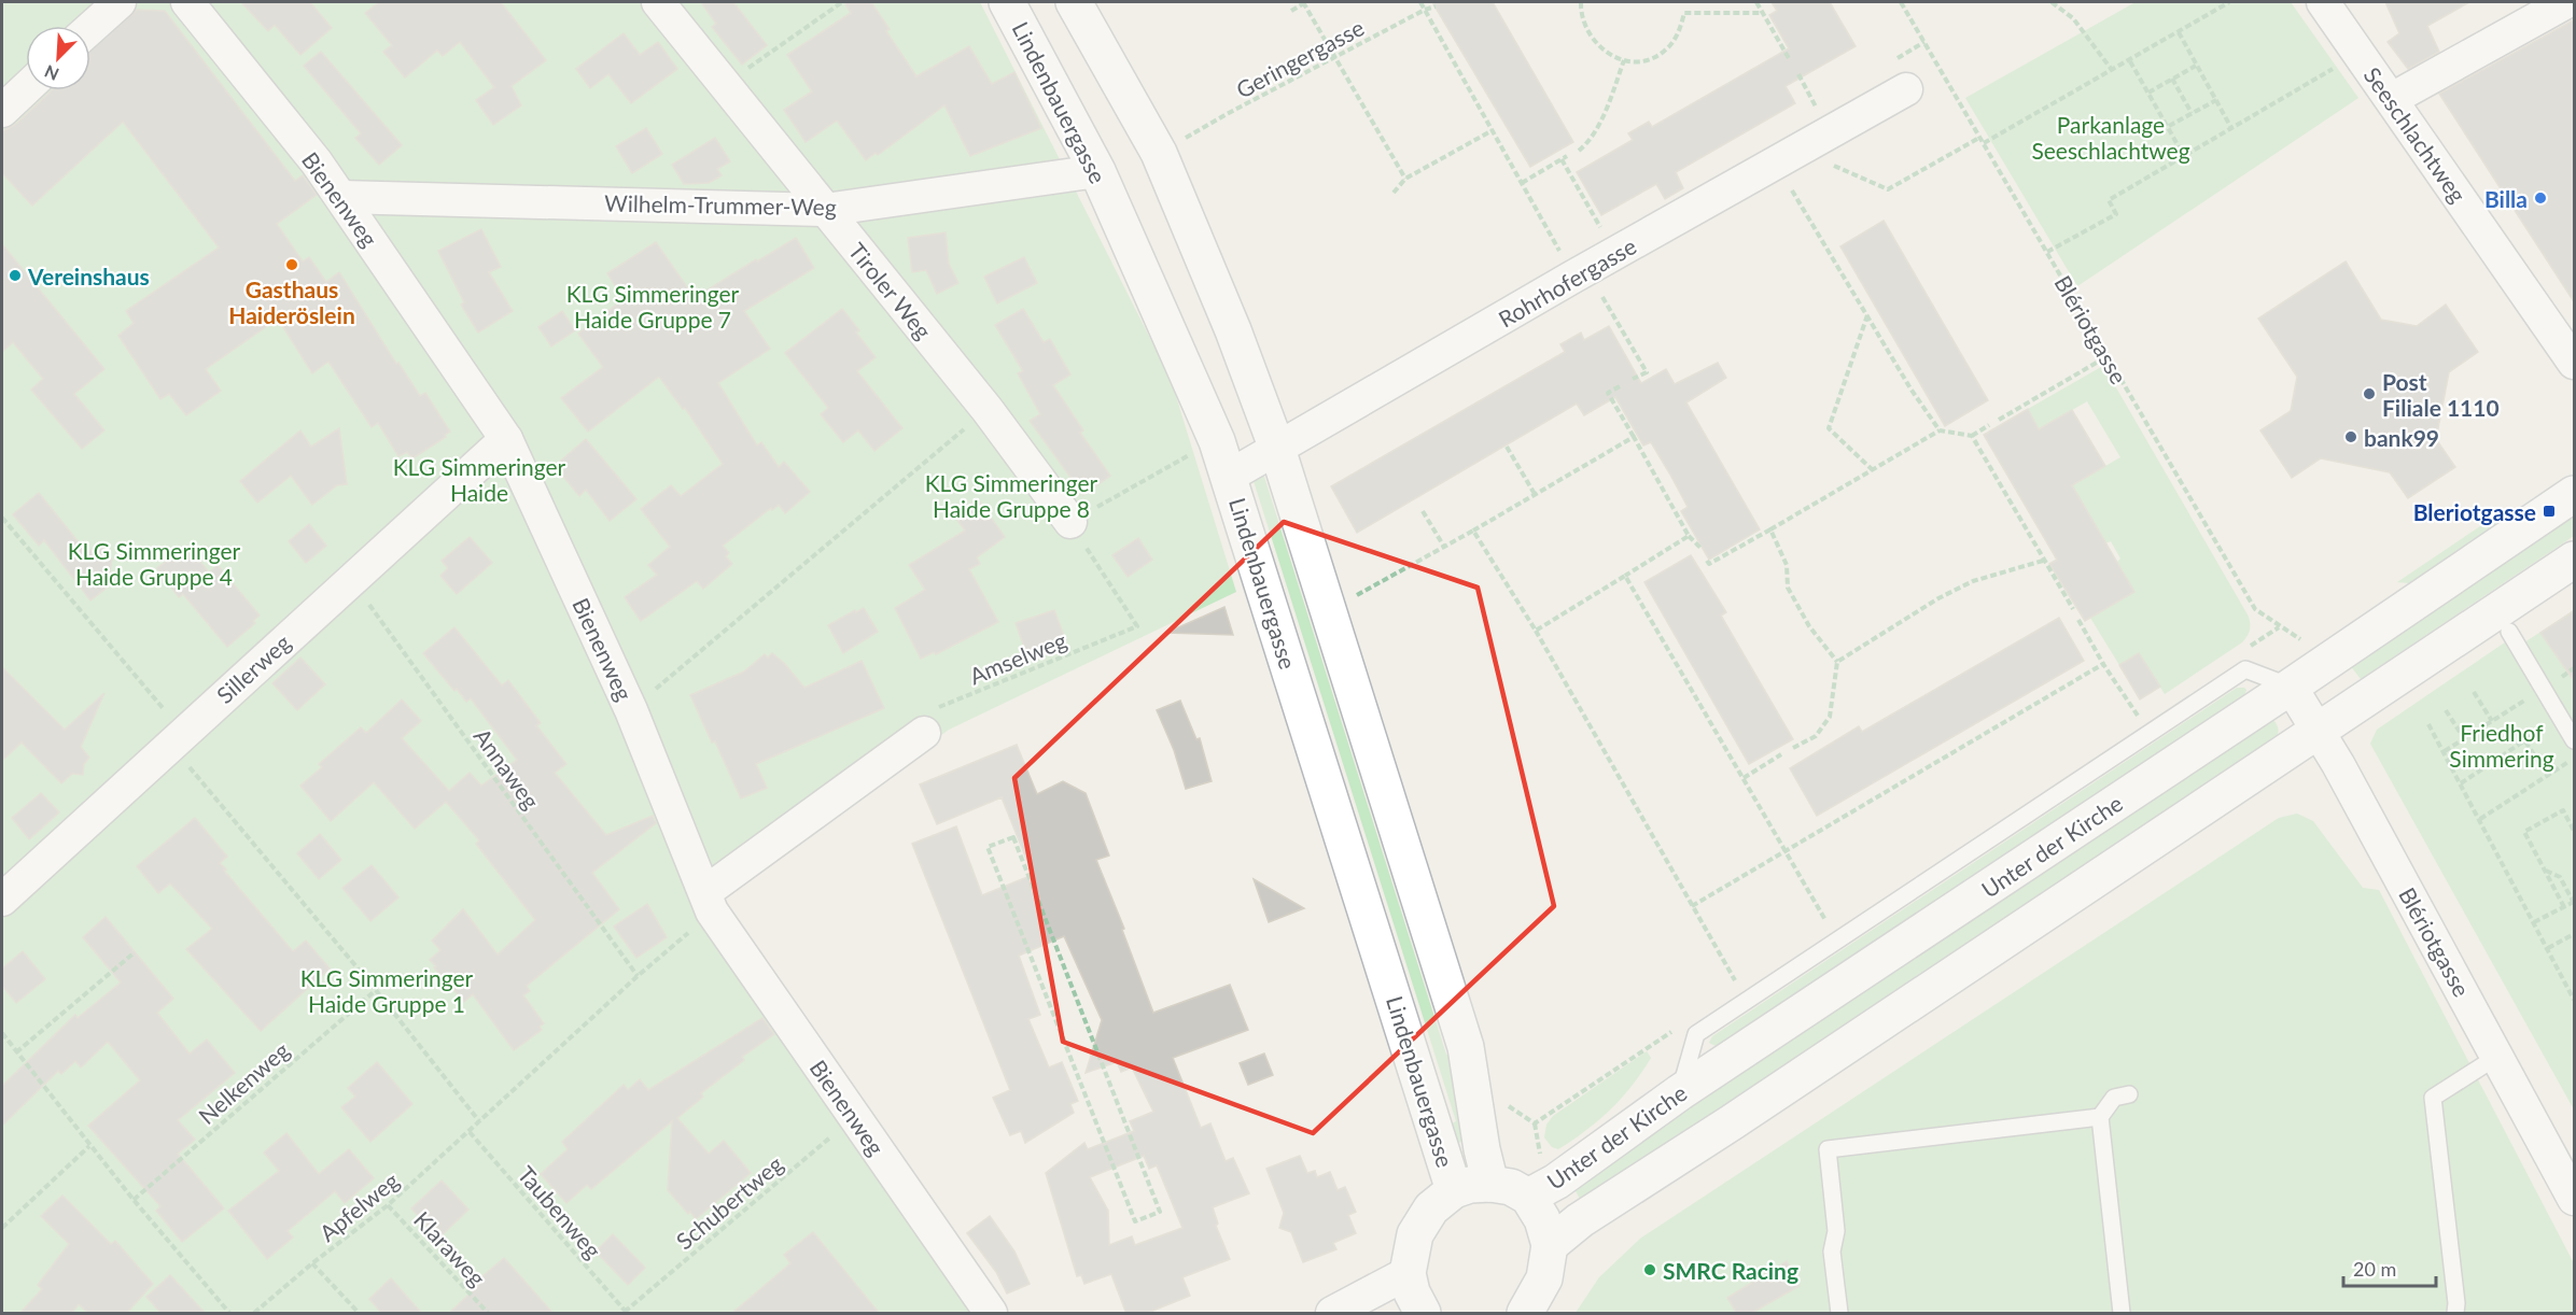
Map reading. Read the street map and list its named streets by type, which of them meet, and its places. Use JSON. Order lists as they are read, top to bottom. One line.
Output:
{"streets":{"main road":["Lindenbauergasse","Unter der Kirche"],"street":["Seeschlachtweg","Bienenweg","Wilhelm-Trummer-Weg","Rohrhofergasse","Tiroler Weg","Blériotgasse","Sillerweg"],"path":["Geringergasse","Amselweg","Annaweg","Nelkenweg","Schubertweg","Apfelweg","Taubenweg","Klaraweg"]},"crossings":[["Lindenbauergasse","Wilhelm-Trummer-Weg"],["Lindenbauergasse","Rohrhofergasse"],["Lindenbauergasse","Unter der Kirche"],["Bienenweg","Wilhelm-Trummer-Weg"],["Bienenweg","Sillerweg"],["Bienenweg","Schubertweg"],["Bienenweg","Apfelweg"],["Wilhelm-Trummer-Weg","Tiroler Weg"],["Tiroler Weg","Amselweg"],["Blériotgasse","Unter der Kirche"],["Sillerweg","Annaweg"],["Annaweg","Apfelweg"],["Schubertweg","Taubenweg"],["Apfelweg","Taubenweg"],["Apfelweg","Klaraweg"]],"parks":["Parkanlage Seeschlachtweg","KLG Simmeringer Haide Gruppe 7","KLG Simmeringer Haide","KLG Simmeringer Haide Gruppe 8","KLG Simmeringer Haide Gruppe 4","Friedhof Simmering","KLG Simmeringer Haide Gruppe 1"],"places":{"other":["Billa","Gasthaus Haideröslein","Vereinshaus","Post Filiale 1110","bank99","SMRC Racing"],"transit":["Bleriotgasse"]},"scale_bar":"20 m","north":"bottom left"}
